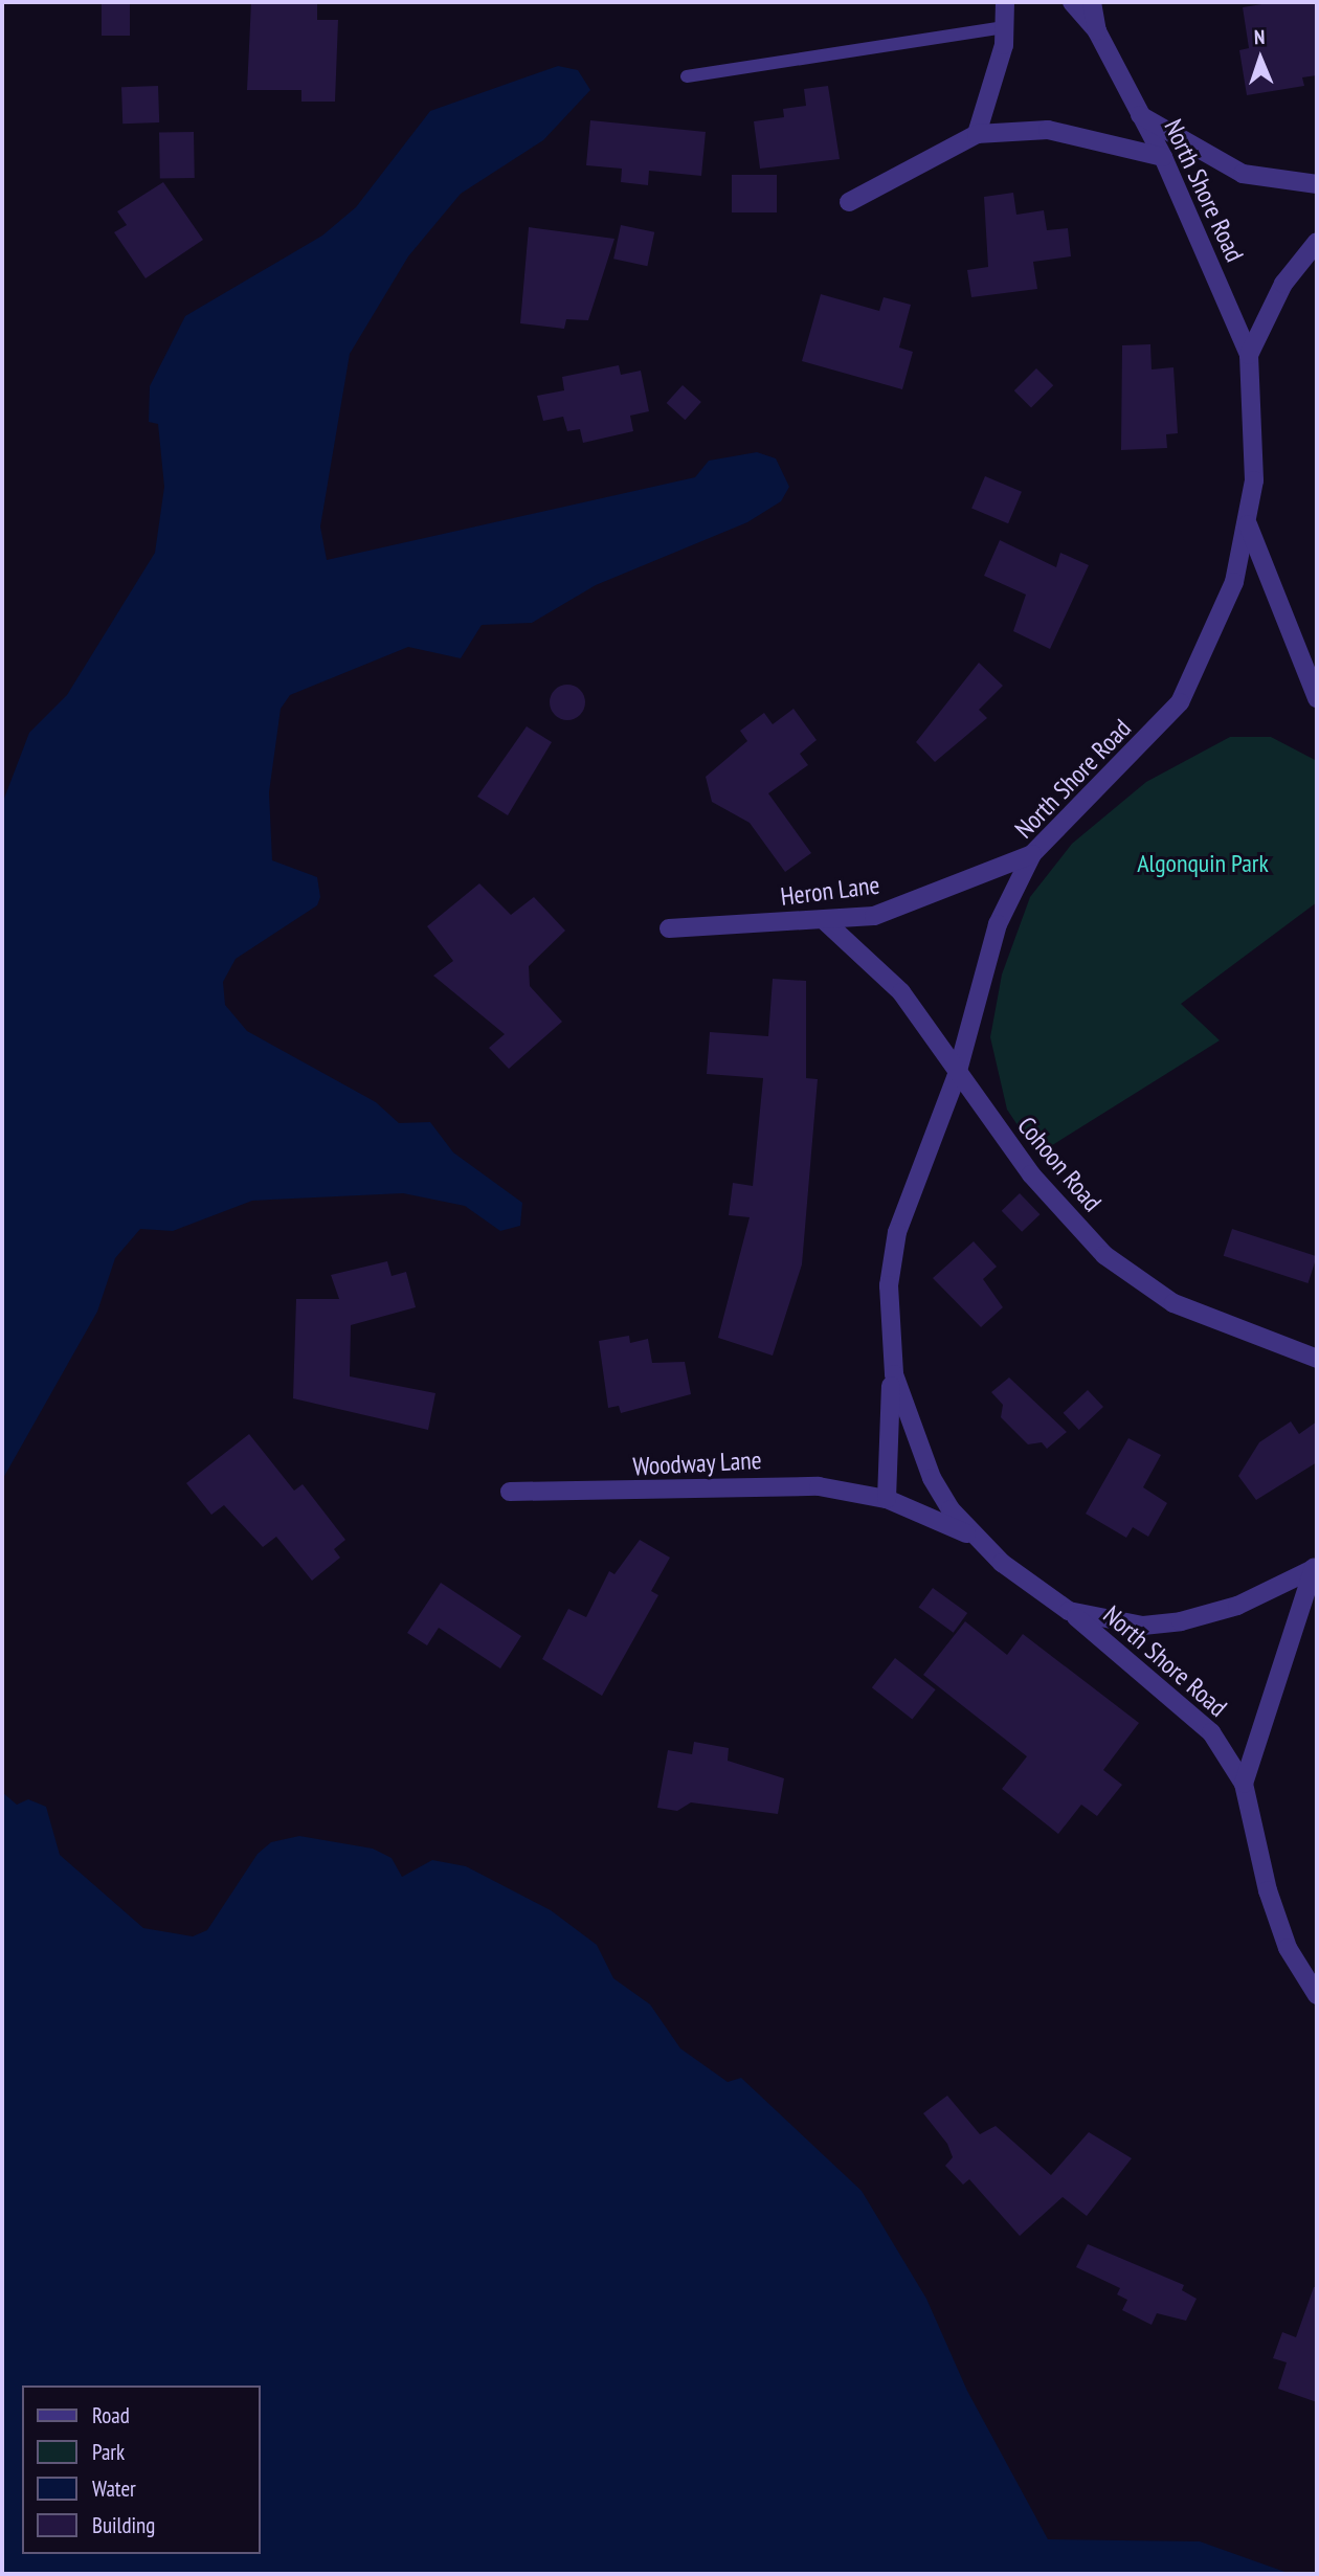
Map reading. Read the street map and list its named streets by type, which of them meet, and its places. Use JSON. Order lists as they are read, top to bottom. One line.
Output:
{"streets":{"street":["North Shore Road","Heron Lane","Cohoon Road","Woodway Lane"]},"crossings":[["North Shore Road","Heron Lane"],["North Shore Road","Cohoon Road"],["North Shore Road","Woodway Lane"],["Heron Lane","Cohoon Road"]],"parks":["Algonquin Park"],"legend":["Road","Park","Water","Building"],"north":"top"}
